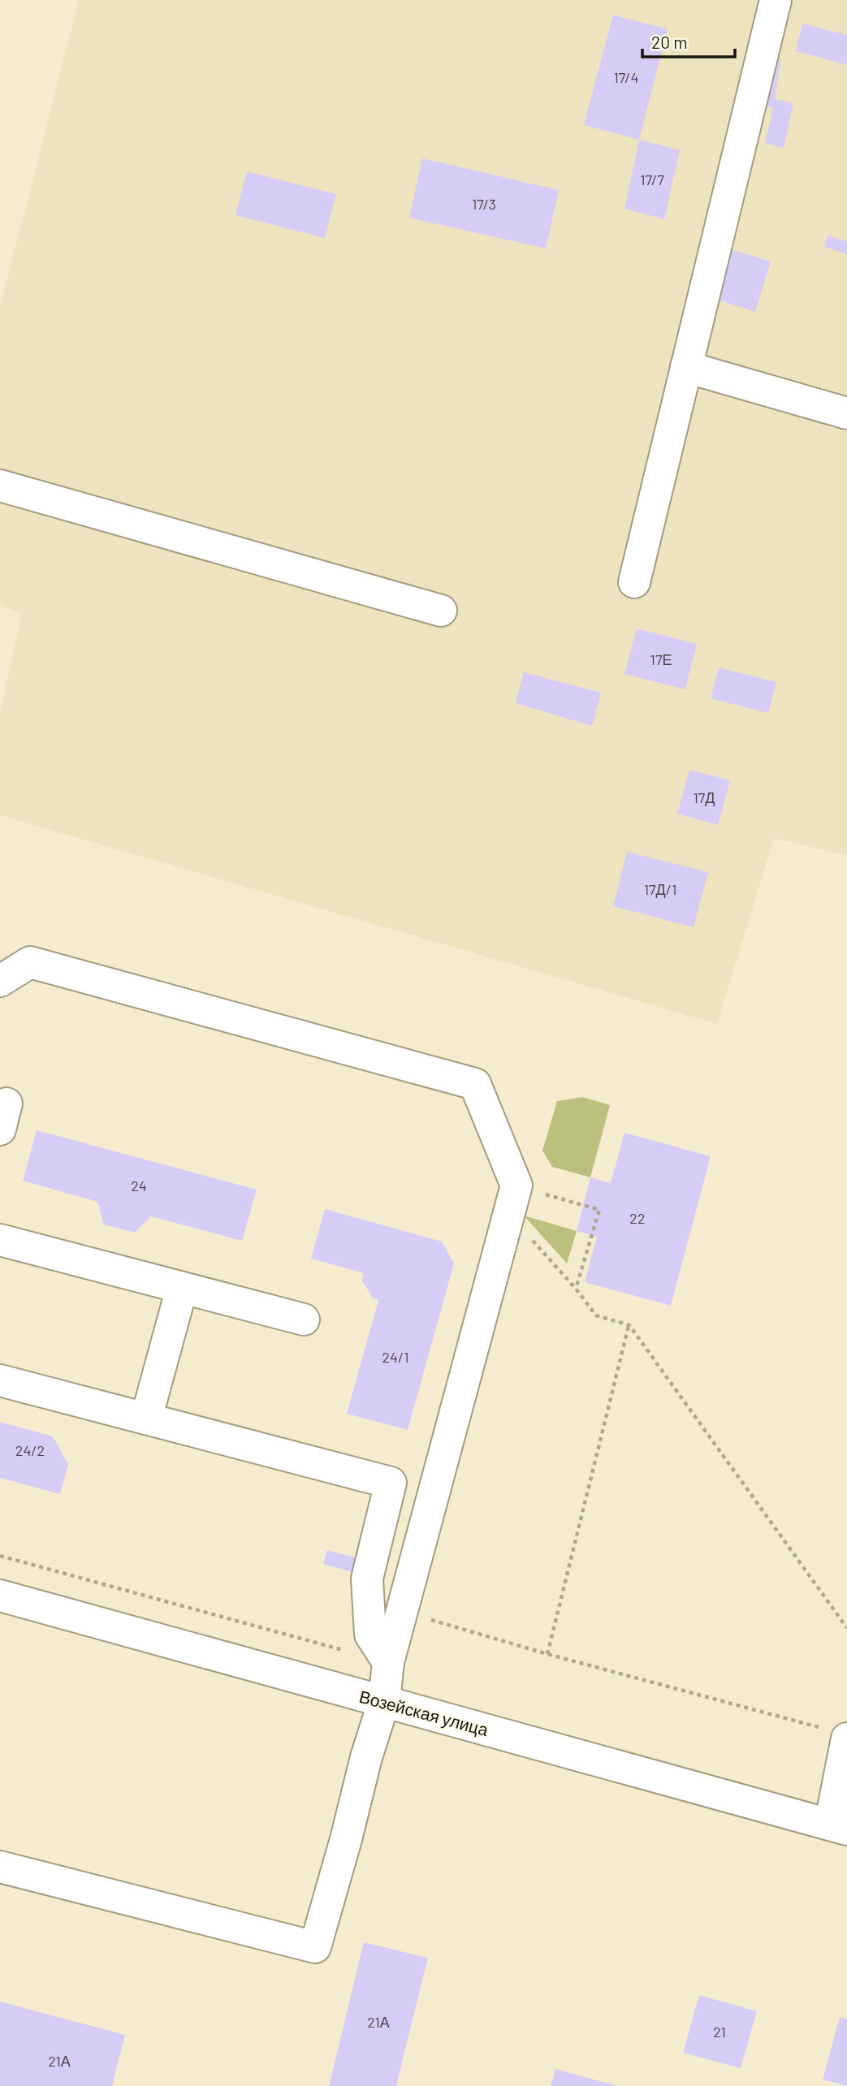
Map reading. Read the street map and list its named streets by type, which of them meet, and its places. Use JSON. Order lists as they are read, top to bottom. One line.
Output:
{"streets":{"main road":["Возейская улица"]},"house_numbers":["17/4","17/7","17/3","17Е","17Д","17Д/1","24","22","24/1","24/2","21А","21","21А"],"scale_bar":"20 m"}
